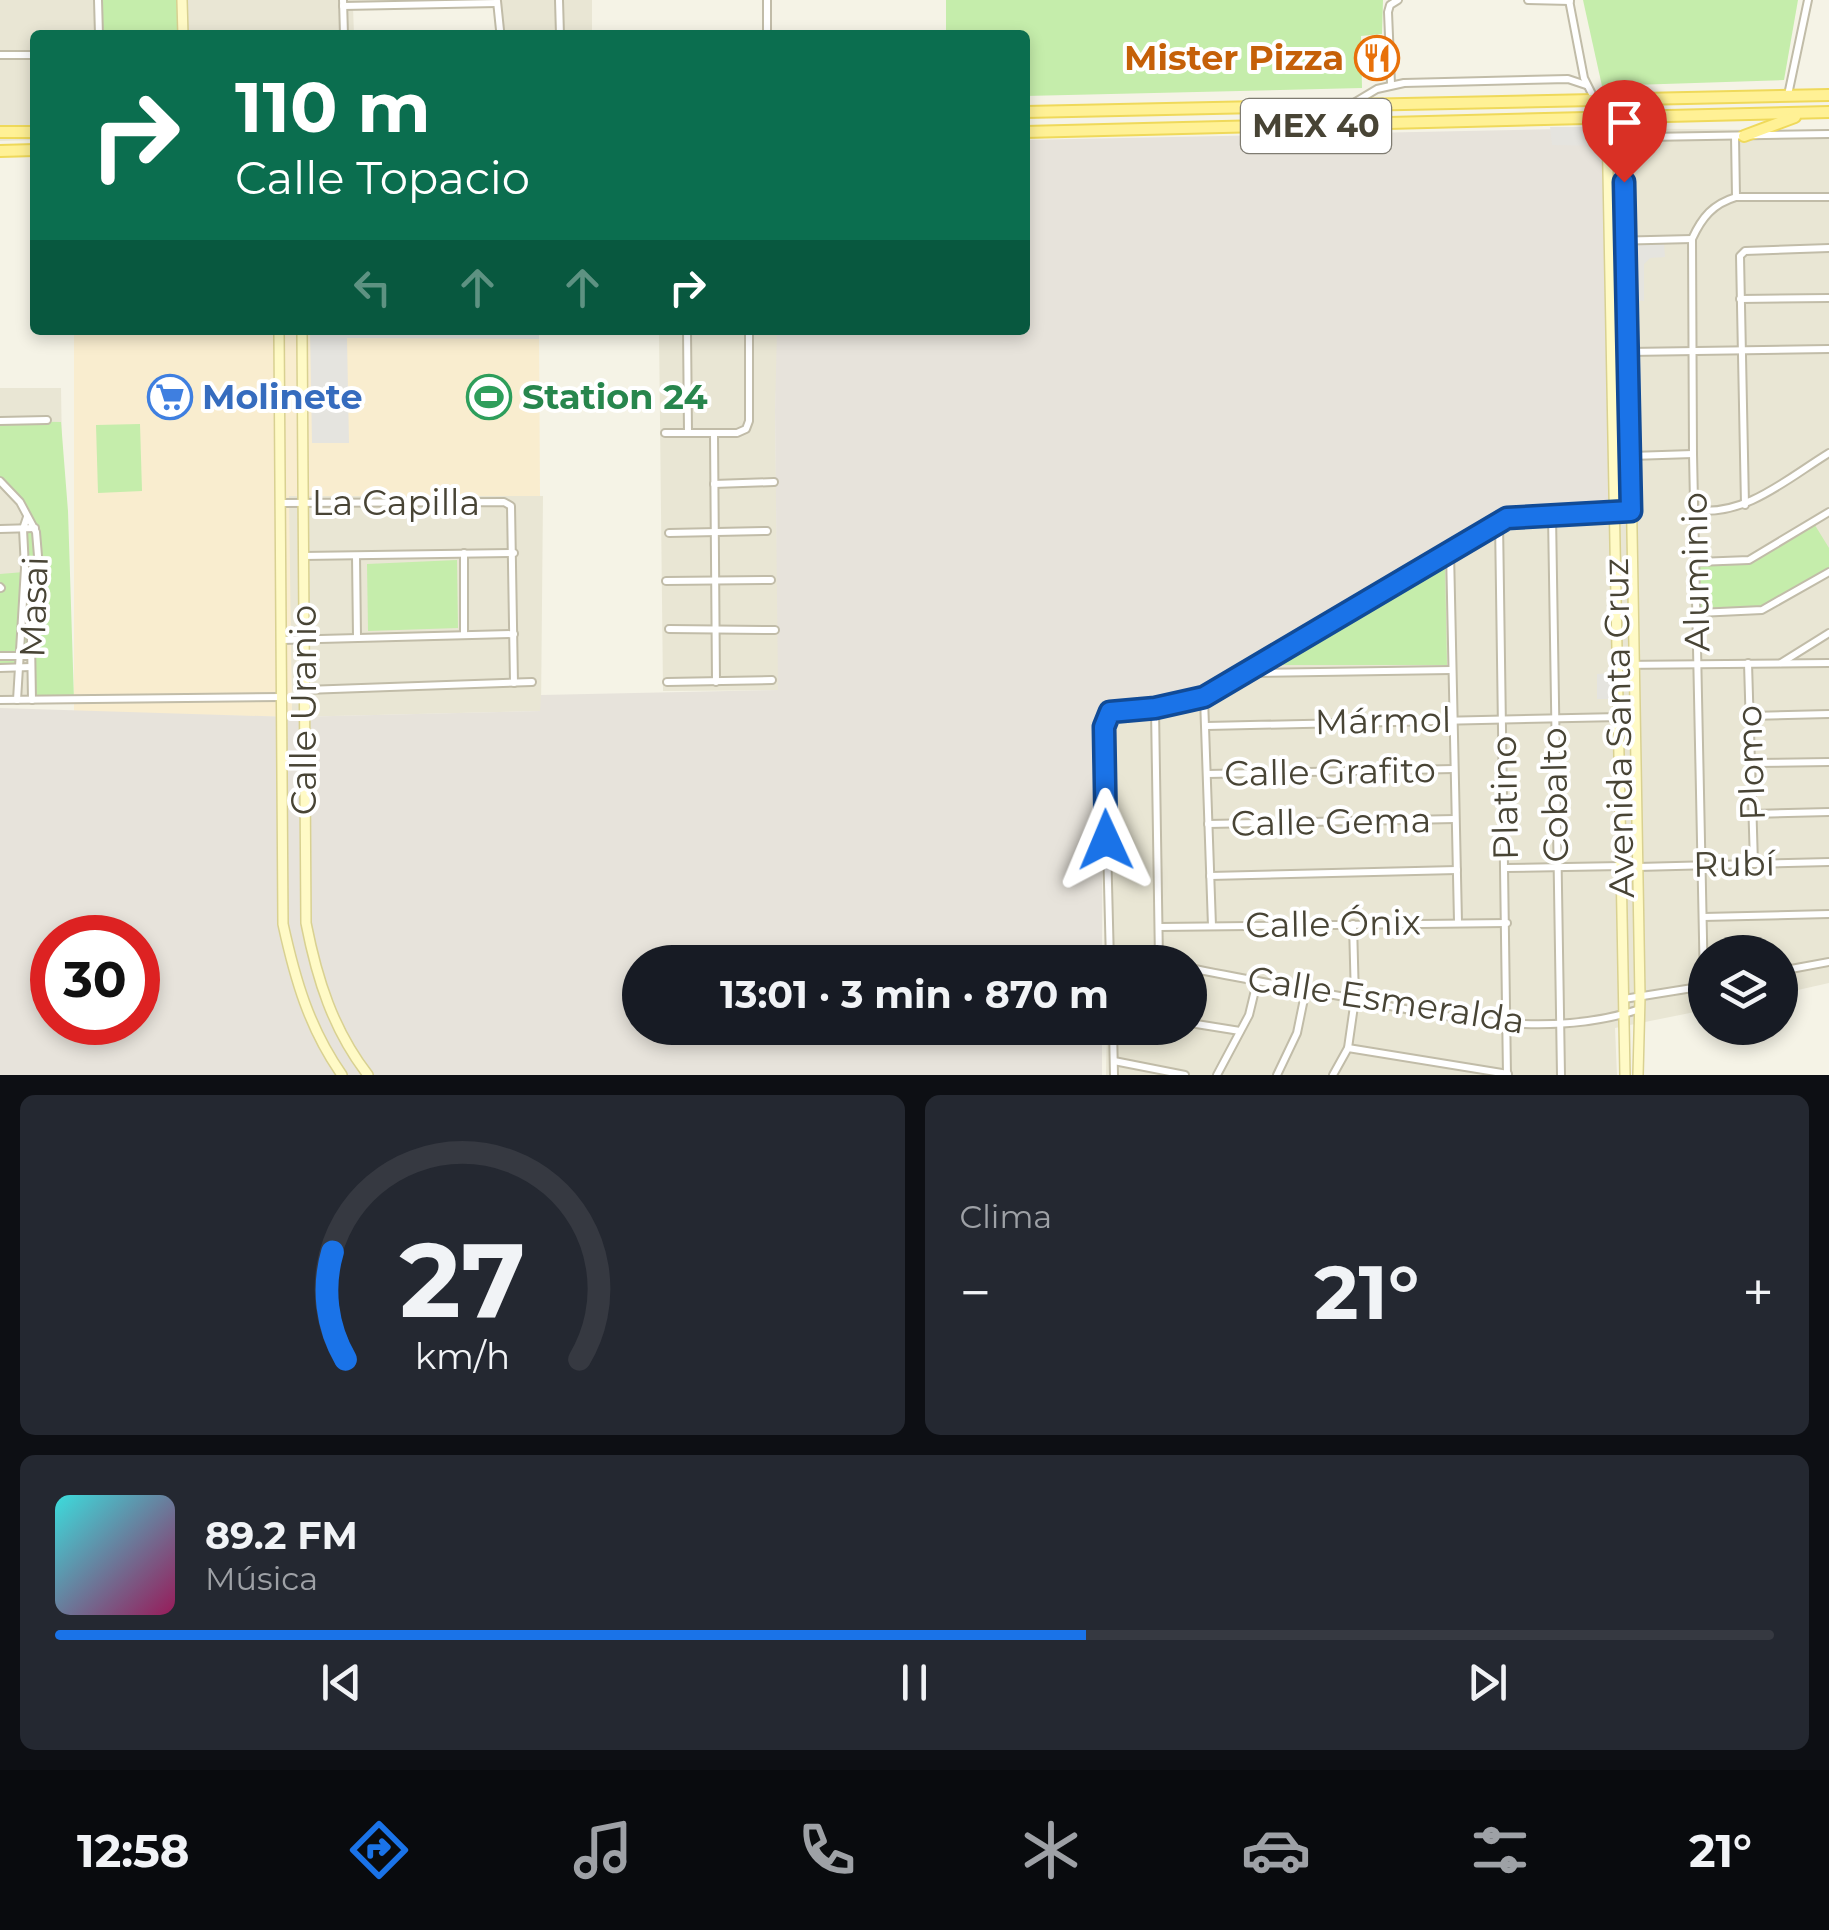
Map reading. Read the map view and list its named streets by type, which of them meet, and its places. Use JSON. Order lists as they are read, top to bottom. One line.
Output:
{"streets":{"main road":["MEX 40"],"street":["La Capilla","Aluminio","Masai","Calle Uranio","Mármol","Avenida Santa Cruz","Plomo","Calle Grafito","Cobalto","Platino","Calle Gema","Rubí","Calle Ónix","Calle Esmeralda"]},"crossings":[["MEX 40","Avenida Santa Cruz"],["La Capilla","Calle Uranio"],["Aluminio","Rubí"],["Mármol","Avenida Santa Cruz"],["Mármol","Cobalto"],["Mármol","Platino"],["Avenida Santa Cruz","Rubí"],["Avenida Santa Cruz","Calle Esmeralda"],["Plomo","Rubí"],["Cobalto","Calle Esmeralda"],["Platino","Calle Ónix"],["Platino","Calle Esmeralda"]],"places":{"restaurant":["Mister Pizza"],"supermarket":["Molinete"],"sports":["Station 24"]},"page":{"turn":["110 m","Calle Topacio"],"limit":"30","trip":"13:01 · 3 min · 870 m","tile":"Clima","heat":["−","21°","+"],"song":["89.2 FM","Música"],"tabs":["12:58","21°"],"gauge":["27","km/h"]}}
